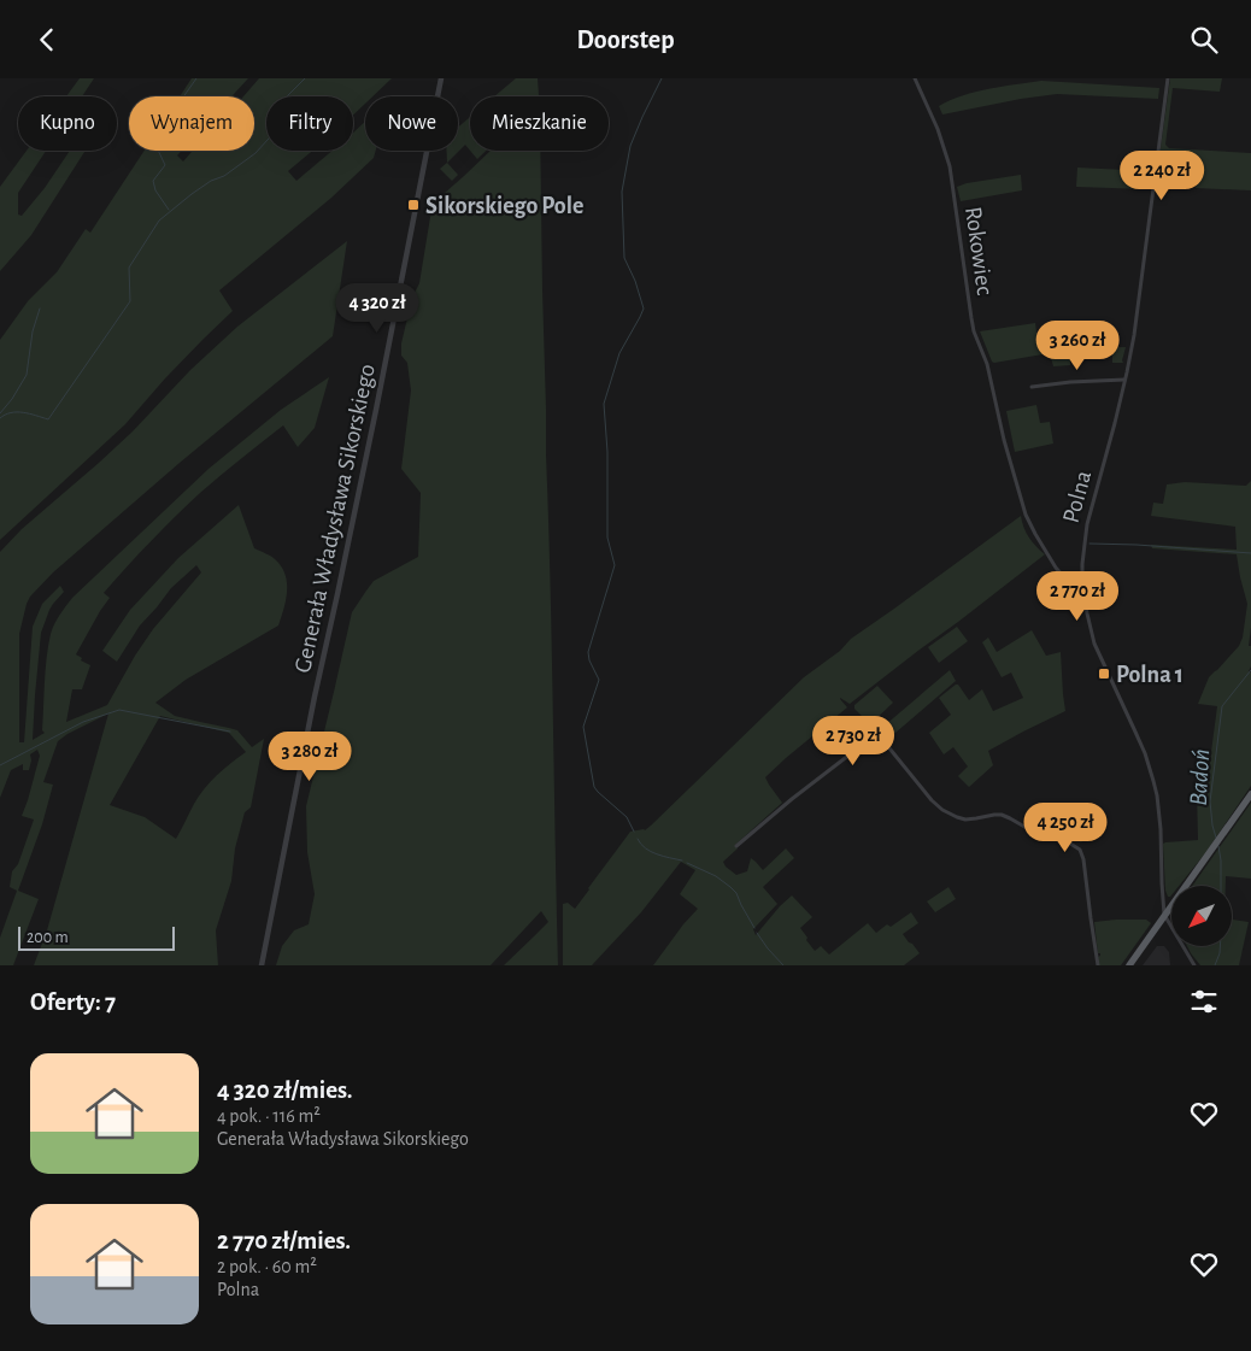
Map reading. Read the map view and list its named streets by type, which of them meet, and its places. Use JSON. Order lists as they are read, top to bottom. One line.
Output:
{"streets":{"street":["Rokowiec","Polna","Generała Władysława Sikorskiego"]},"crossings":[["Rokowiec","Polna"]],"water":["Badoń"],"places":{"transit":["Sikorskiego Pole","Polna 1"]},"scale_bar":"200 m","north":"bottom left","page":{"header":"Doorstep","chip":["Kupno","Wynajem","Filtry","Nowe","Mieszkanie"],"price":["2 240 zł","4 320 zł","3 260 zł","2 770 zł","2 730 zł","3 280 zł","4 250 zł"],"scale":"200 m","heading":"Oferty: 7","list":[{"name":"4 320 zł/mies.","note":"4 pok. · 116 m² · Generała Władysława Sikorskiego"},{"name":"2 770 zł/mies.","note":"2 pok. · 60 m² · Polna"}]}}
